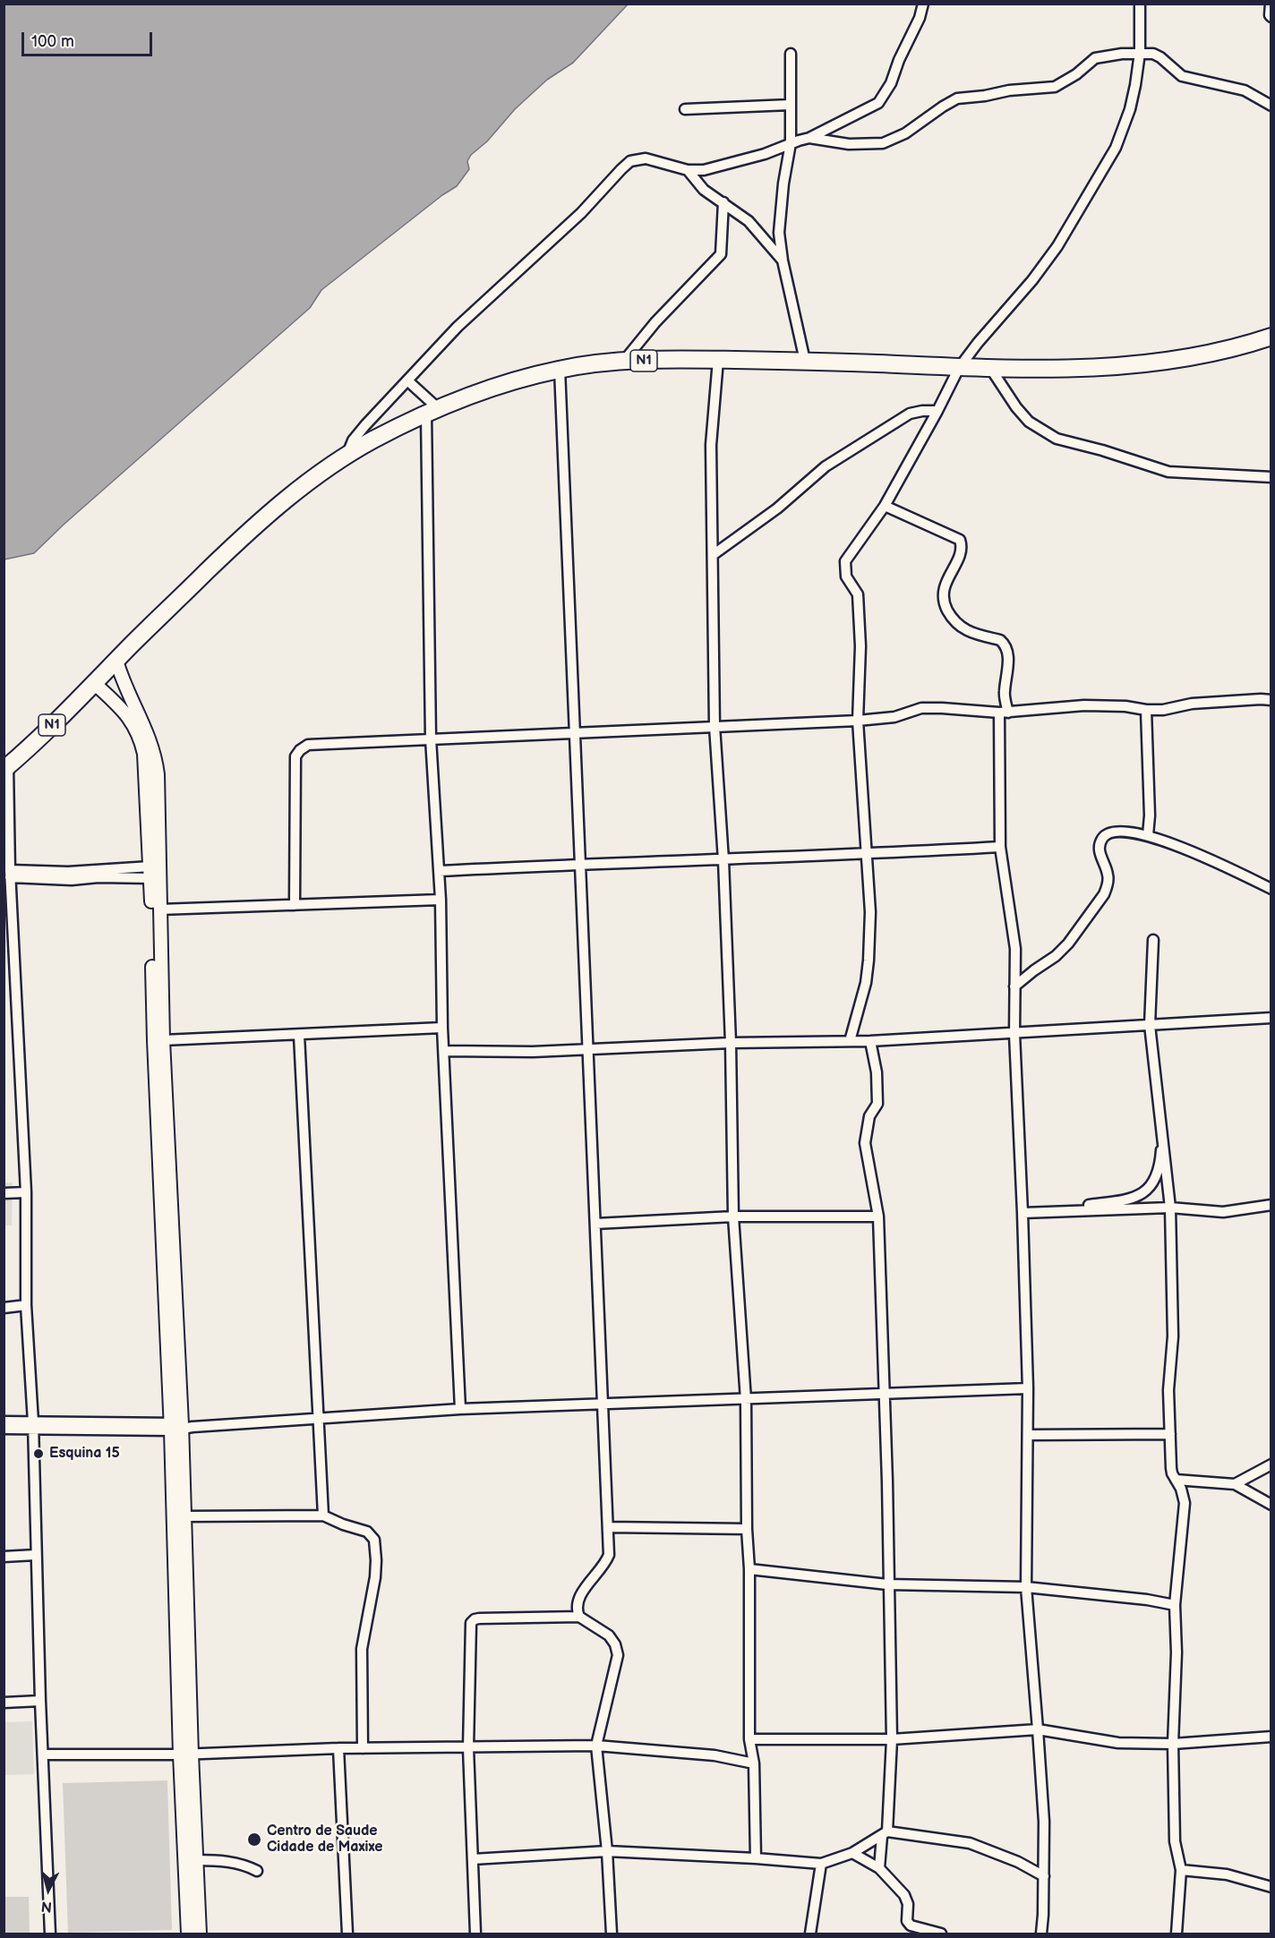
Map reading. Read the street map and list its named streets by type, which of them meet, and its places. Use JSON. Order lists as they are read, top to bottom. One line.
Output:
{"streets":{"highway":["N1"]},"places":["Esquina 15","Centro de Saude Cidade de Maxixe"],"scale_bar":"100 m","north":"bottom"}
